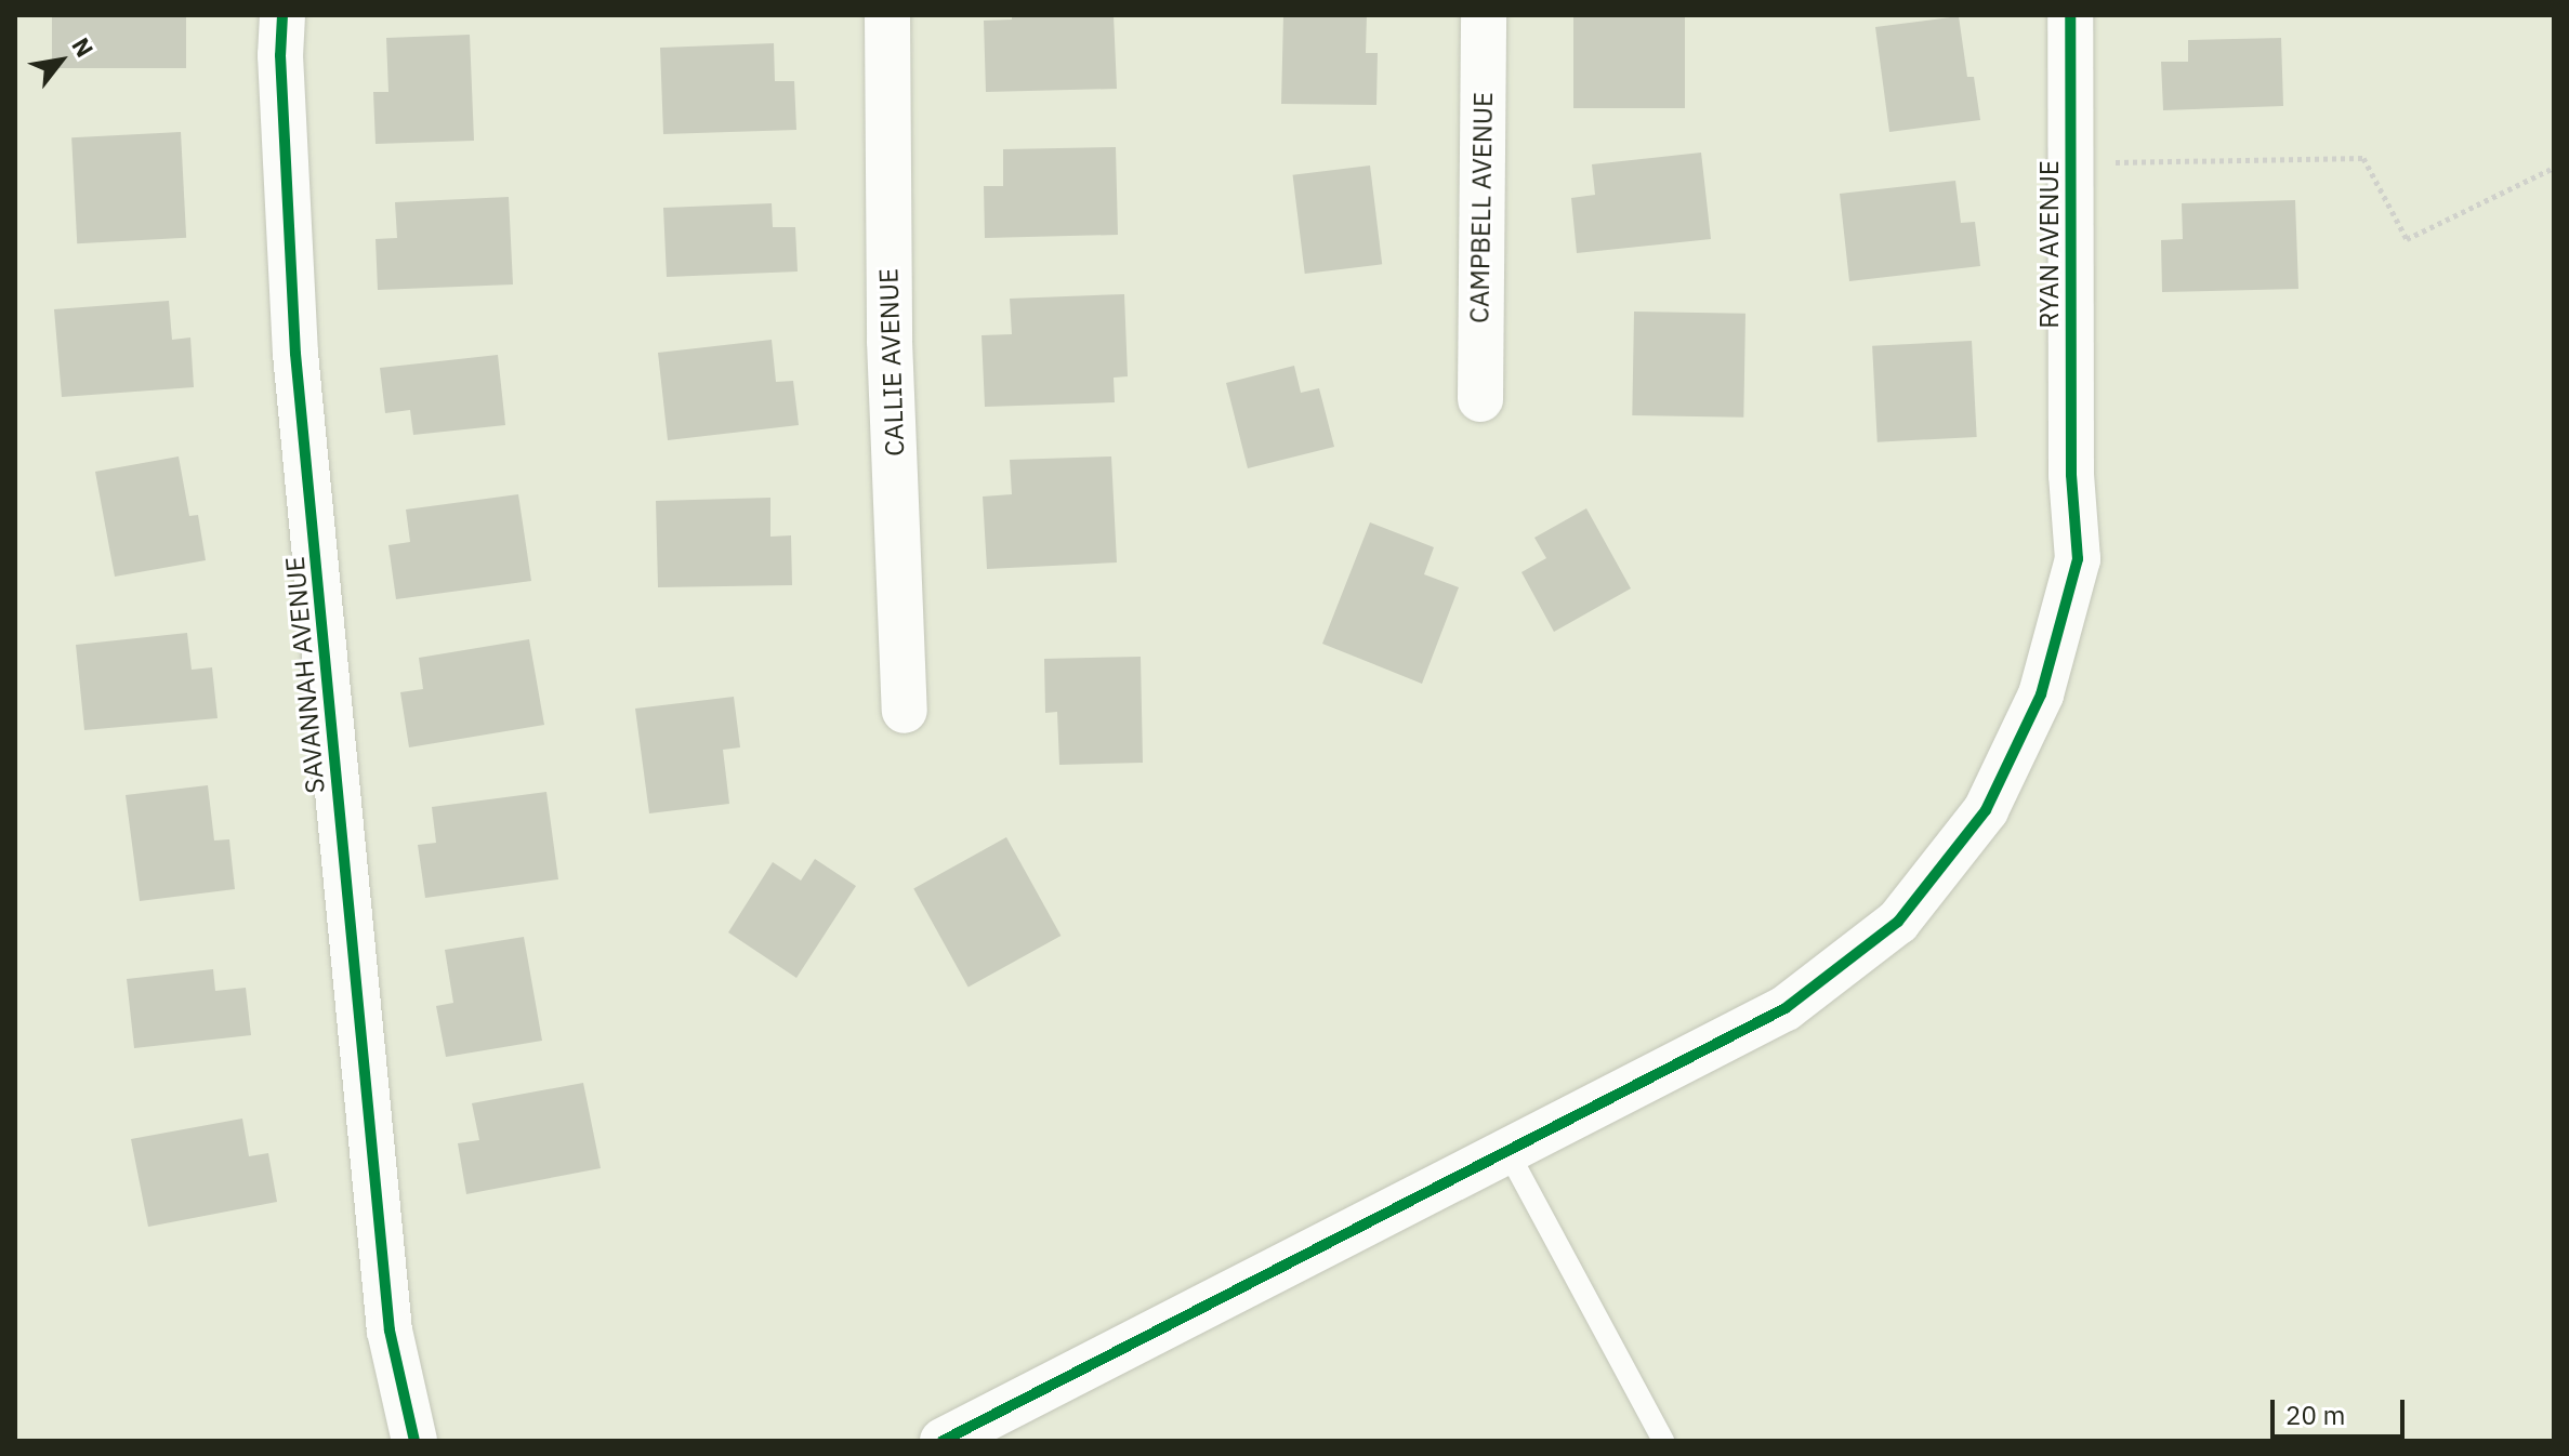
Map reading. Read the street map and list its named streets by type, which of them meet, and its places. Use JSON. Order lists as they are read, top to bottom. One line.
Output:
{"streets":{"street":["CAMPBELL AVENUE","RYAN AVENUE","CALLIE AVENUE","SAVANNAH AVENUE"]},"scale_bar":"20 m","north":"top right"}
